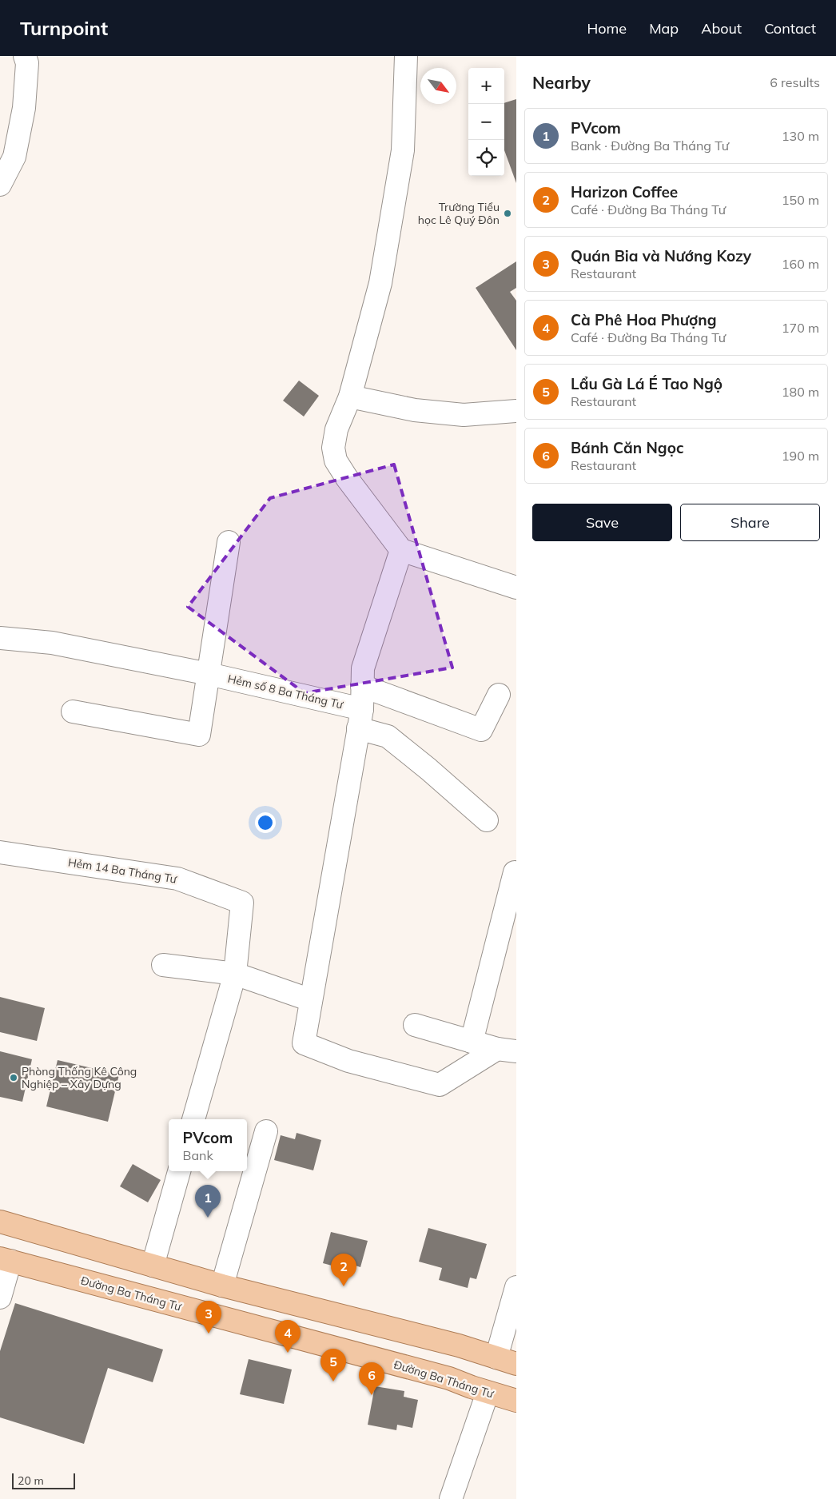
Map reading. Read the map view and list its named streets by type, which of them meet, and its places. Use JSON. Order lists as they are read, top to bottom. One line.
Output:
{"streets":{"main road":["Đường Ba Tháng Tư"],"street":["Hẻm số 8 Ba Tháng Tư","Hẻm 14 Ba Tháng Tư"]},"places":["Trường Tiểu học Lê Quý Đôn","Phòng Thống Kê Công Nghiệp – Xây Dựng"],"scale_bar":"20 m","north":"bottom right","page":{"header":"Turnpoint","nav":["Home","Map","About","Contact"],"heading":["Nearby","6 results"],"map_buttons":["+","−"],"list":[{"mark":"1","name":"PVcom","note":"Bank · Đường Ba Tháng Tư","value":"130 m"},{"mark":"2","name":"Harizon Coffee","note":"Café · Đường Ba Tháng Tư","value":"150 m"},{"mark":"3","name":"Quán Bia và Nướng Kozy","note":"Restaurant","value":"160 m"},{"mark":"4","name":"Cà Phê Hoa Phượng","note":"Café · Đường Ba Tháng Tư","value":"170 m"},{"mark":"5","name":"Lẩu Gà Lá É Tao Ngộ","note":"Restaurant","value":"180 m"},{"mark":"6","name":"Bánh Căn Ngọc","note":"Restaurant","value":"190 m"}],"buttons":["Save","Share"],"popup":["PVcom","Bank"],"pins":["1","2","3","4","5","6"],"scale":"20 m"}}
